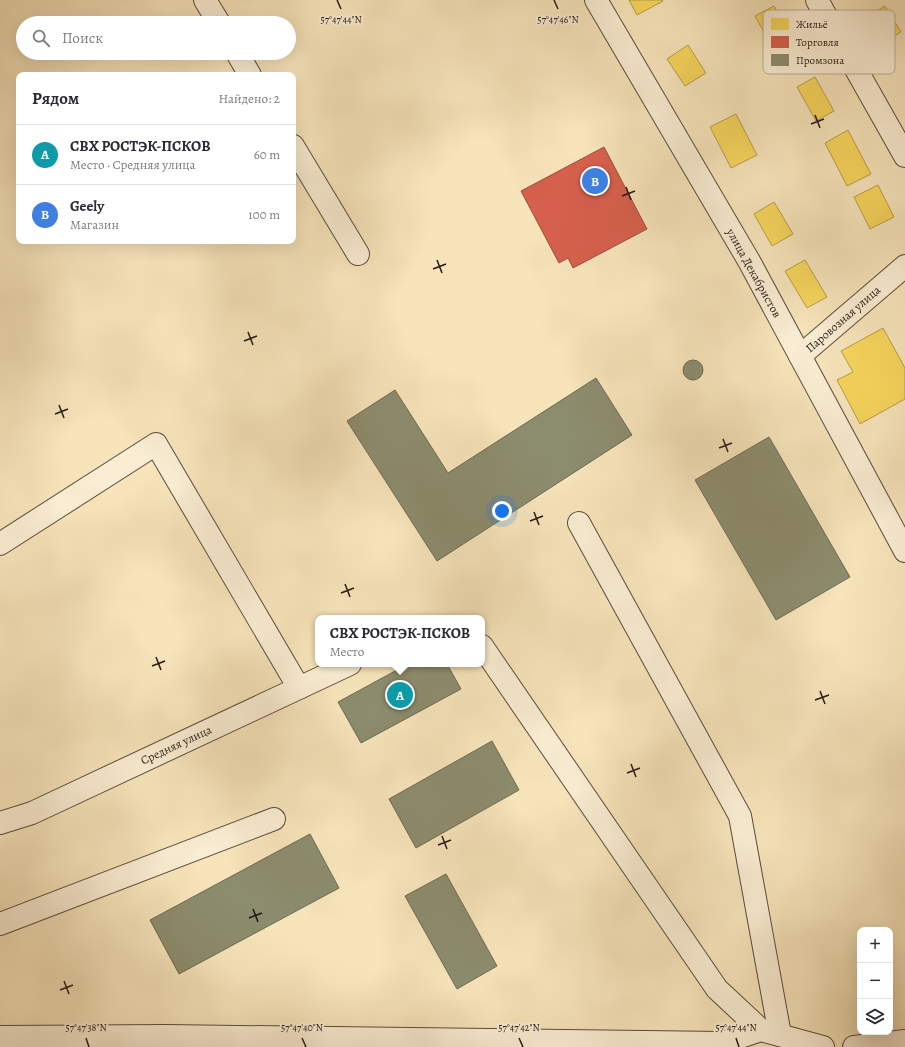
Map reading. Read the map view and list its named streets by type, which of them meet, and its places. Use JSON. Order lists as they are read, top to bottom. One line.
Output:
{"streets":{"street":["улица Декабристов","Паровозная улица","Средняя улица"]},"crossings":[["улица Декабристов","Паровозная улица"]],"legend":["Жильё","Торговля","Промзона"],"page":{"search":"Поиск","heading":["Рядом","Найдено: 2"],"list":[{"mark":"A","name":"СВХ РОСТЭК-ПСКОВ","note":"Место · Средняя улица","value":"60 m"},{"mark":"B","name":"Geely","note":"Магазин","value":"100 m"}],"pins":["B","A"],"popup":["СВХ РОСТЭК-ПСКОВ","Место"],"map_buttons":["+","−"]},"coordinates":["57°47'44\"N","57°47'46\"N","57°47'38\"N","57°47'40\"N","57°47'42\"N"]}
